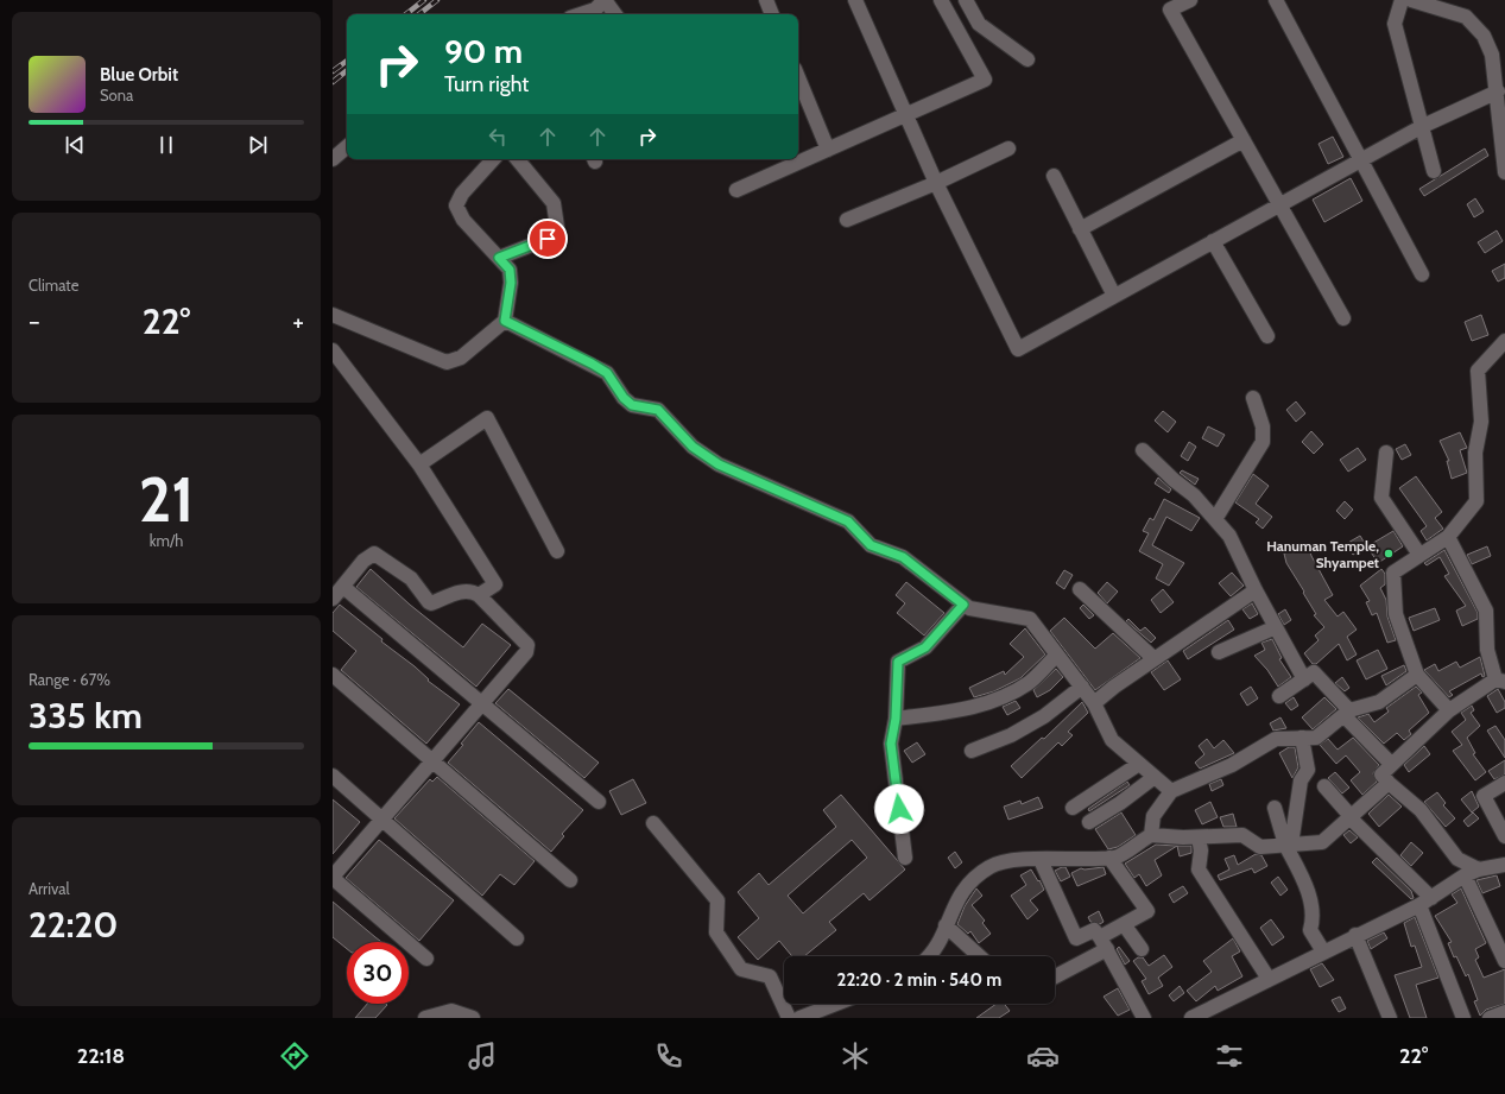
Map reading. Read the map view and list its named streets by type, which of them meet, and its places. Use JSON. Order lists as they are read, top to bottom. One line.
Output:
{"places":["Hanuman Temple, Shyampet"],"page":{"turn":["90 m","Turn right"],"song":["Blue Orbit","Sona"],"tile":["Climate",["21","km/h"],["Range · 67%","335 km"],["Arrival","22:20"]],"heat":["−","22°","+"],"limit":"30","trip":"22:20 · 2 min · 540 m","tabs":["22:18","22°"]}}
